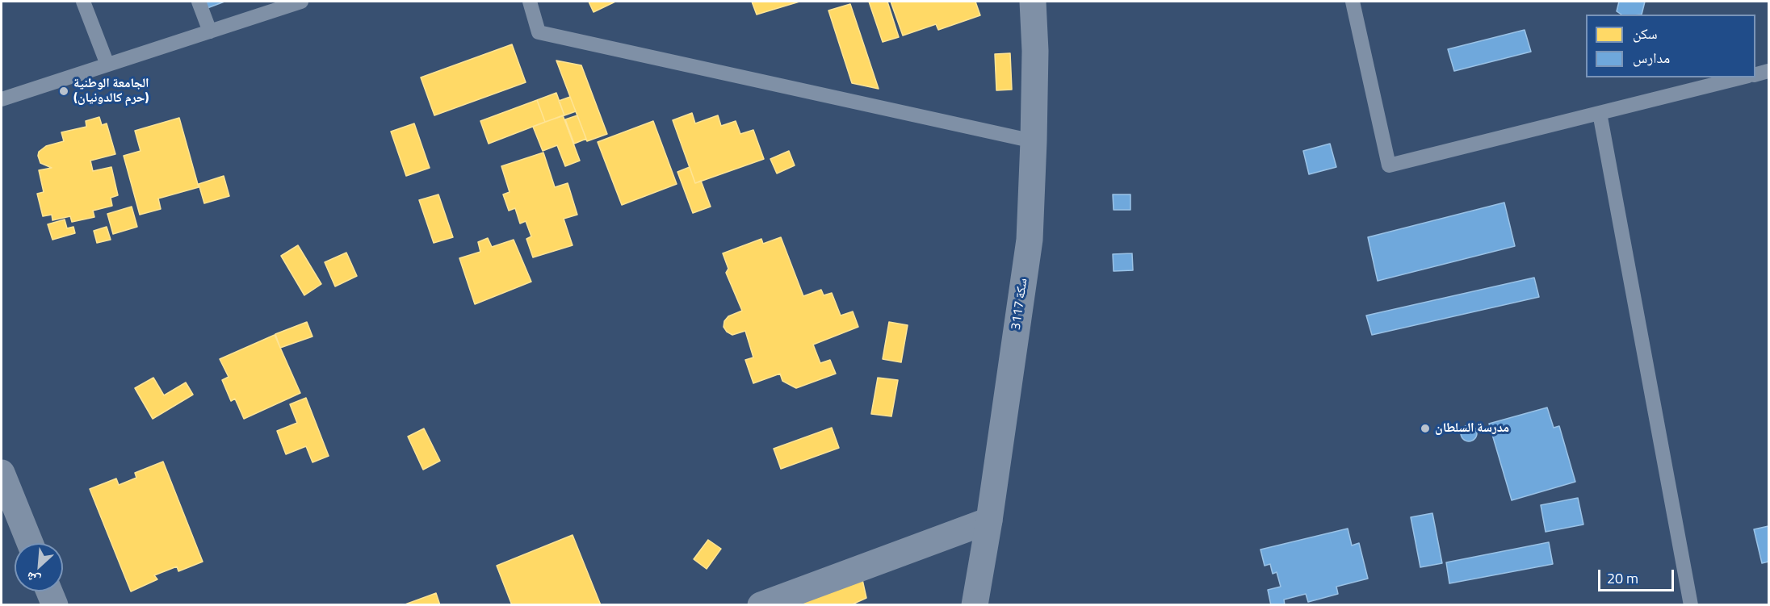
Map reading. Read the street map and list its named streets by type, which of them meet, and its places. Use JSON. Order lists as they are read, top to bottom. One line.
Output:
{"streets":{"street":["سكة 3117"]},"places":["الجامعة الوطنية (حرم كالدونيان)","مدرسة السلطان"],"legend":["سكن","مدارس"],"scale_bar":"20 m","north":"bottom left"}
